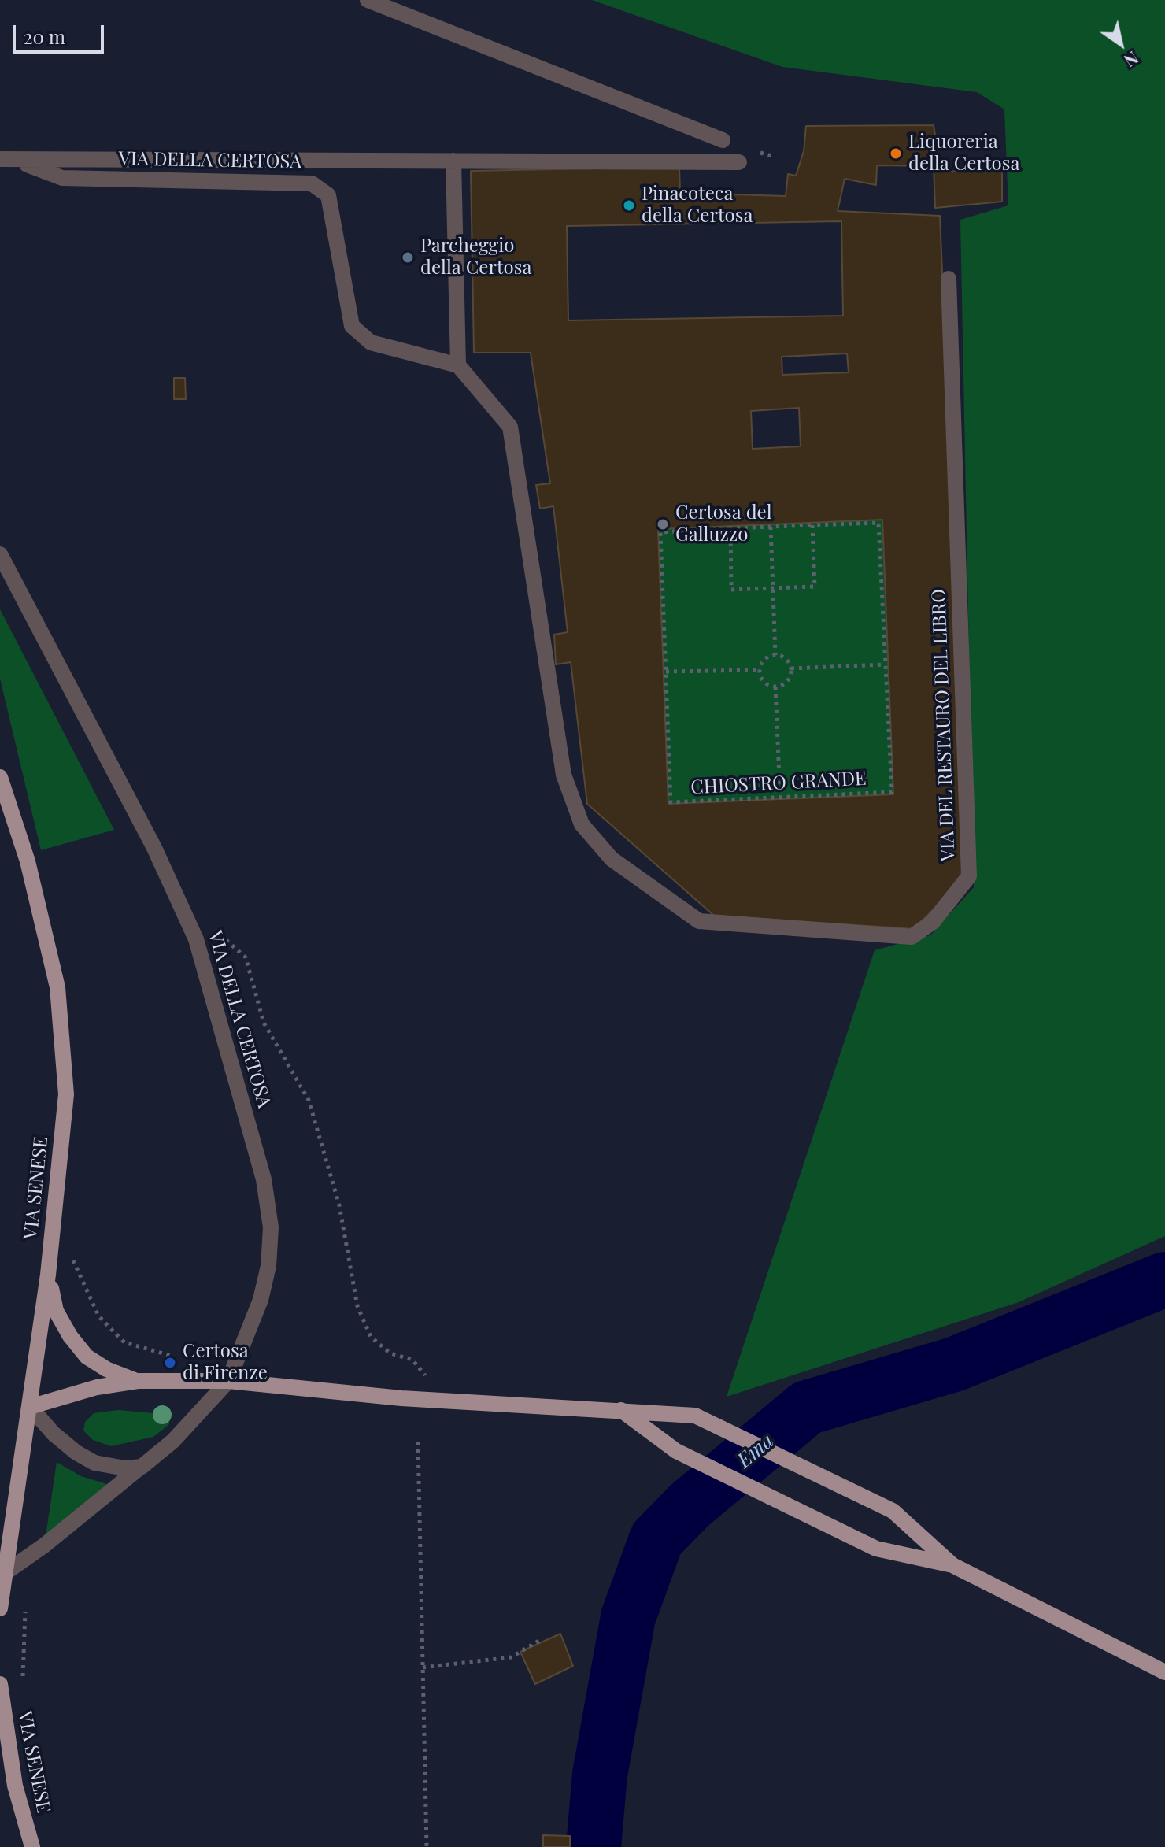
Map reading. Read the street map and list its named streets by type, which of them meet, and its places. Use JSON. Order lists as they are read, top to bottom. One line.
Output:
{"streets":{"main road":["VIA SENESE"],"street":["VIA DELLA CERTOSA","VIA DEL RESTAURO DEL LIBRO"],"path":["CHIOSTRO GRANDE"]},"crossings":[["VIA DELLA CERTOSA","VIA DEL RESTAURO DEL LIBRO"],["VIA DELLA CERTOSA","VIA SENESE"]],"water":["Ema"],"places":["Liquoreria della Certosa","Pinacoteca della Certosa","Parcheggio della Certosa","Certosa del Galluzzo","Certosa di Firenze"],"scale_bar":"20 m","north":"bottom right"}
